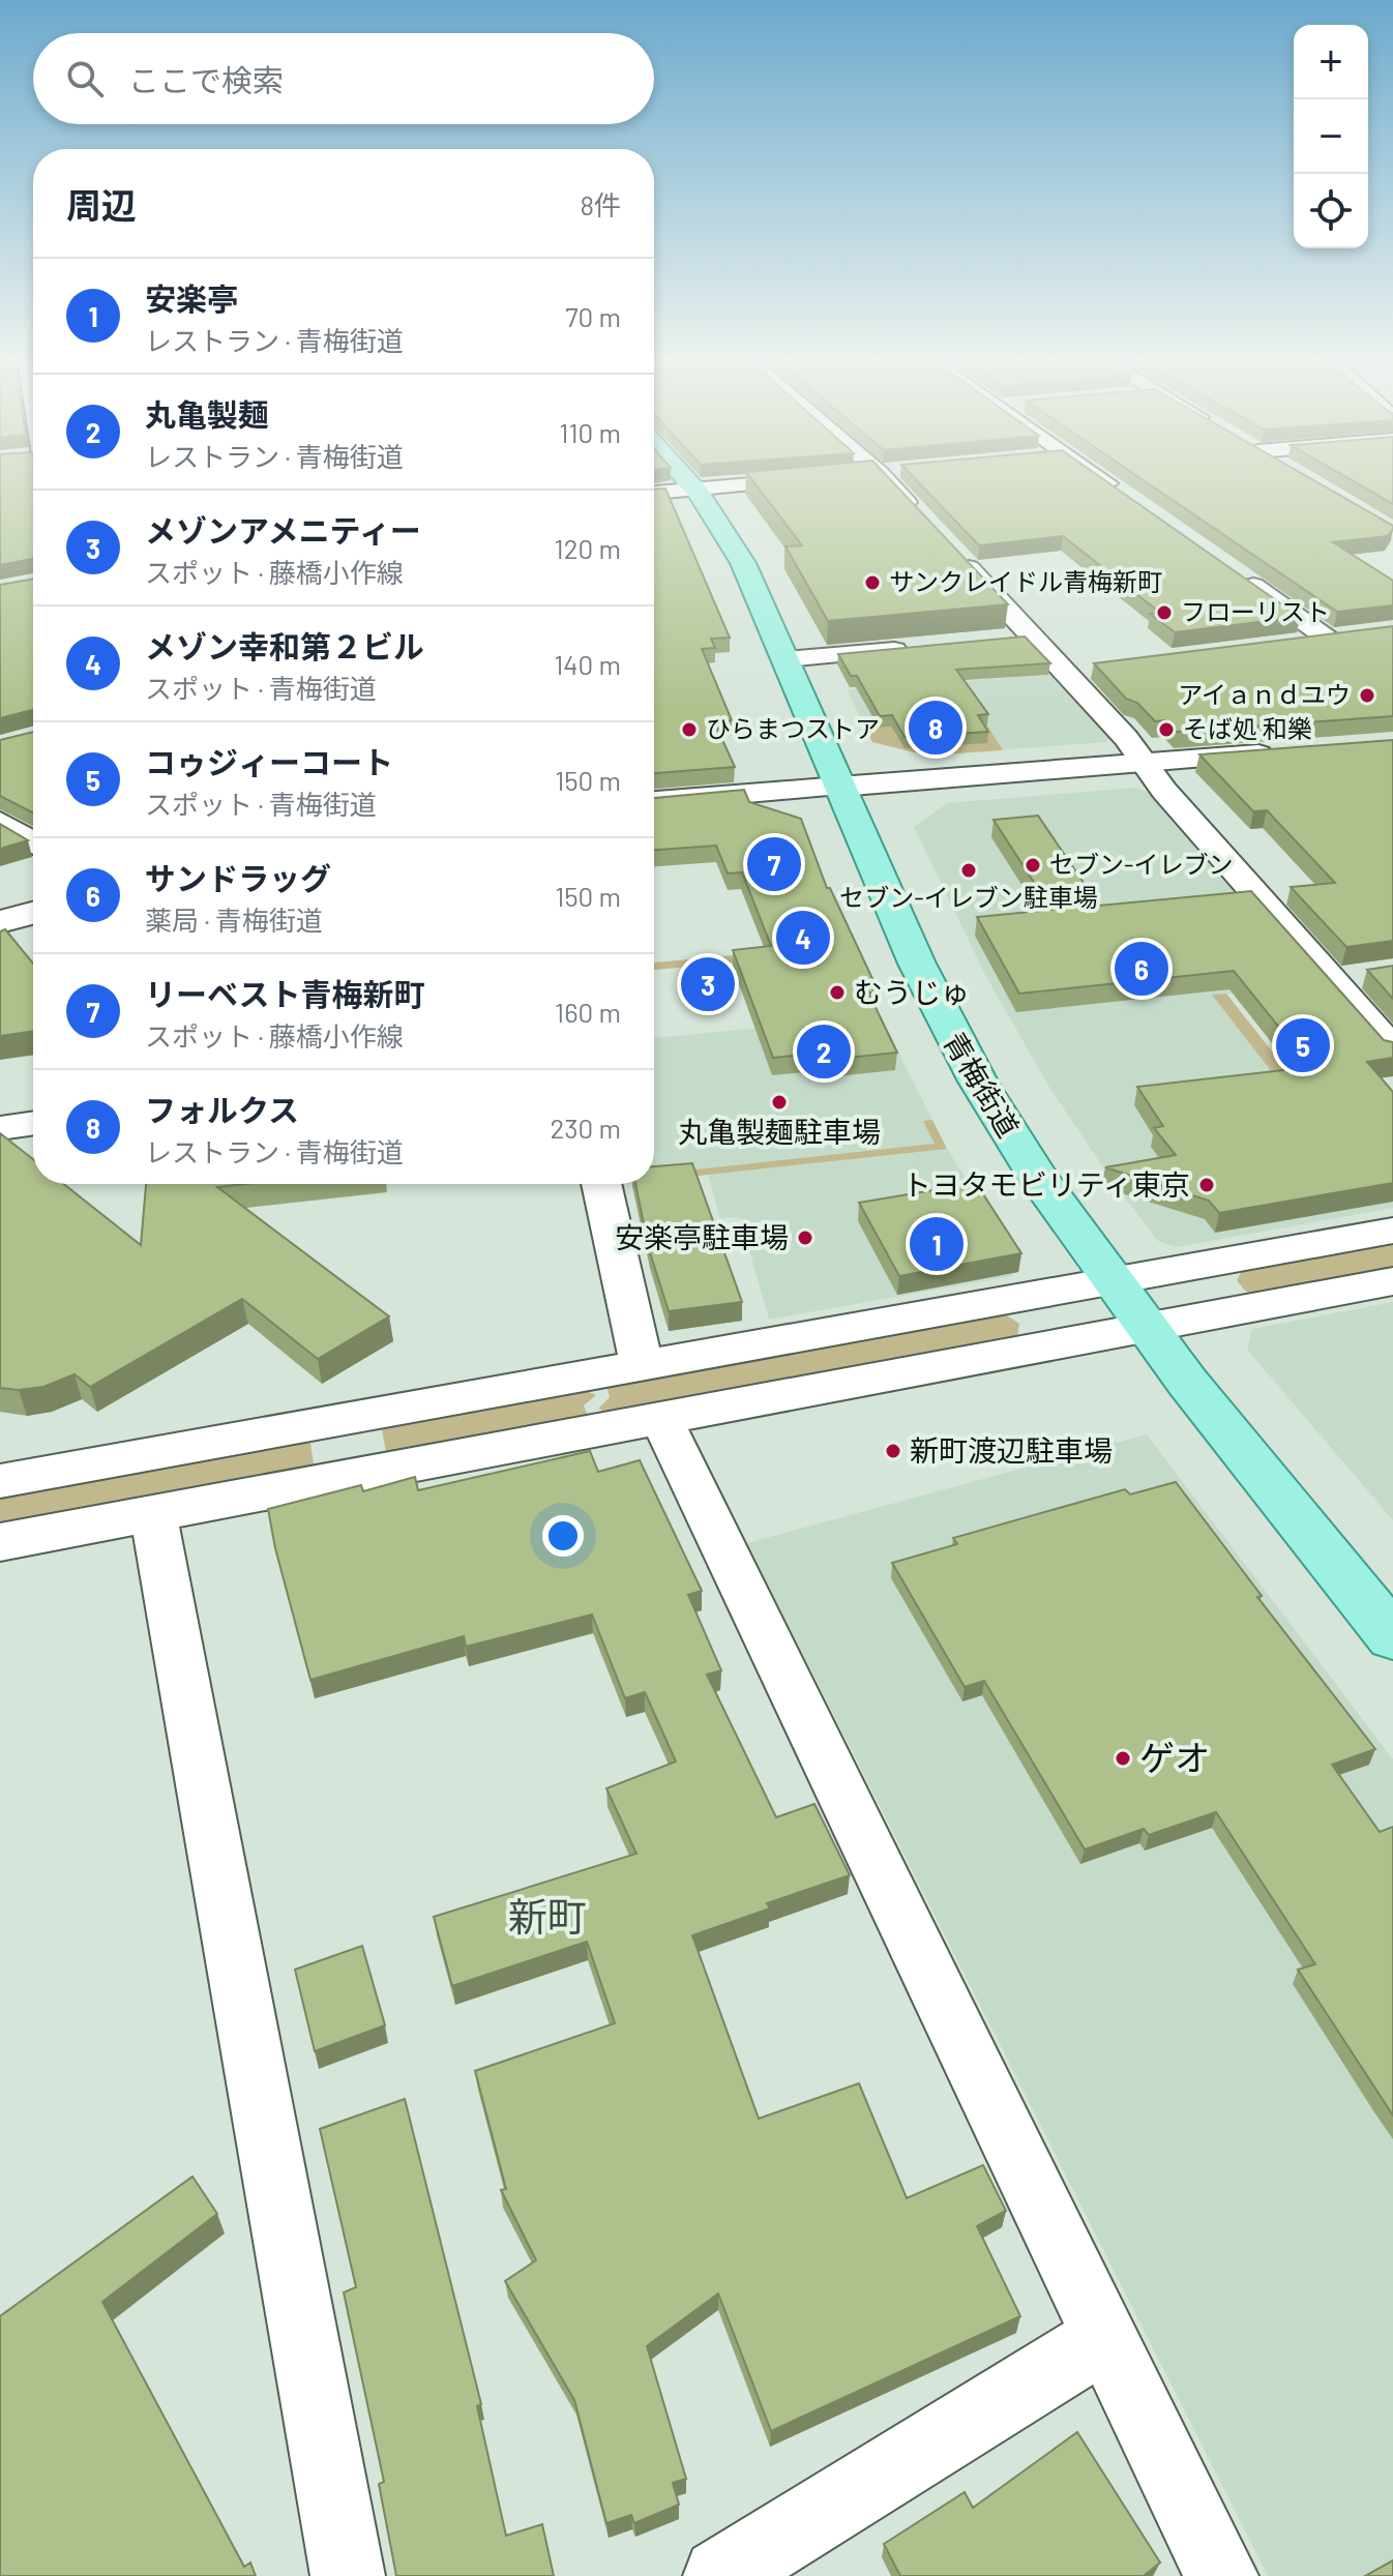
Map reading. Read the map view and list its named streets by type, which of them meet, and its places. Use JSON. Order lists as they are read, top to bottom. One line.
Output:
{"streets":{"main road":["青梅街道"]},"districts":["新町"],"places":["サンクレイドル青梅新町","フローリスト","アイａｎｄユウ","ひらまつストア","そば処 和樂","セブン-イレブン","セブン-イレブン駐車場","むうじゅ","丸亀製麺駐車場","トヨタモビリティ東京","安楽亭駐車場","新町渡辺駐車場","ゲオ"],"page":{"map_buttons":["+","−"],"search":"ここで検索","heading":["周辺","8件"],"list":[{"mark":"1","name":"安楽亭","note":"レストラン · 青梅街道","value":"70 m"},{"mark":"2","name":"丸亀製麺","note":"レストラン · 青梅街道","value":"110 m"},{"mark":"3","name":"メゾンアメニティー","note":"スポット · 藤橋小作線","value":"120 m"},{"mark":"4","name":"メゾン幸和第２ビル","note":"スポット · 青梅街道","value":"140 m"},{"mark":"5","name":"コゥジィーコート","note":"スポット · 青梅街道","value":"150 m"},{"mark":"6","name":"サンドラッグ","note":"薬局 · 青梅街道","value":"150 m"},{"mark":"7","name":"リーベスト青梅新町","note":"スポット · 藤橋小作線","value":"160 m"},{"mark":"8","name":"フォルクス","note":"レストラン · 青梅街道","value":"230 m"}],"pins":["8","7","4","6","3","5","2","1"]}}
